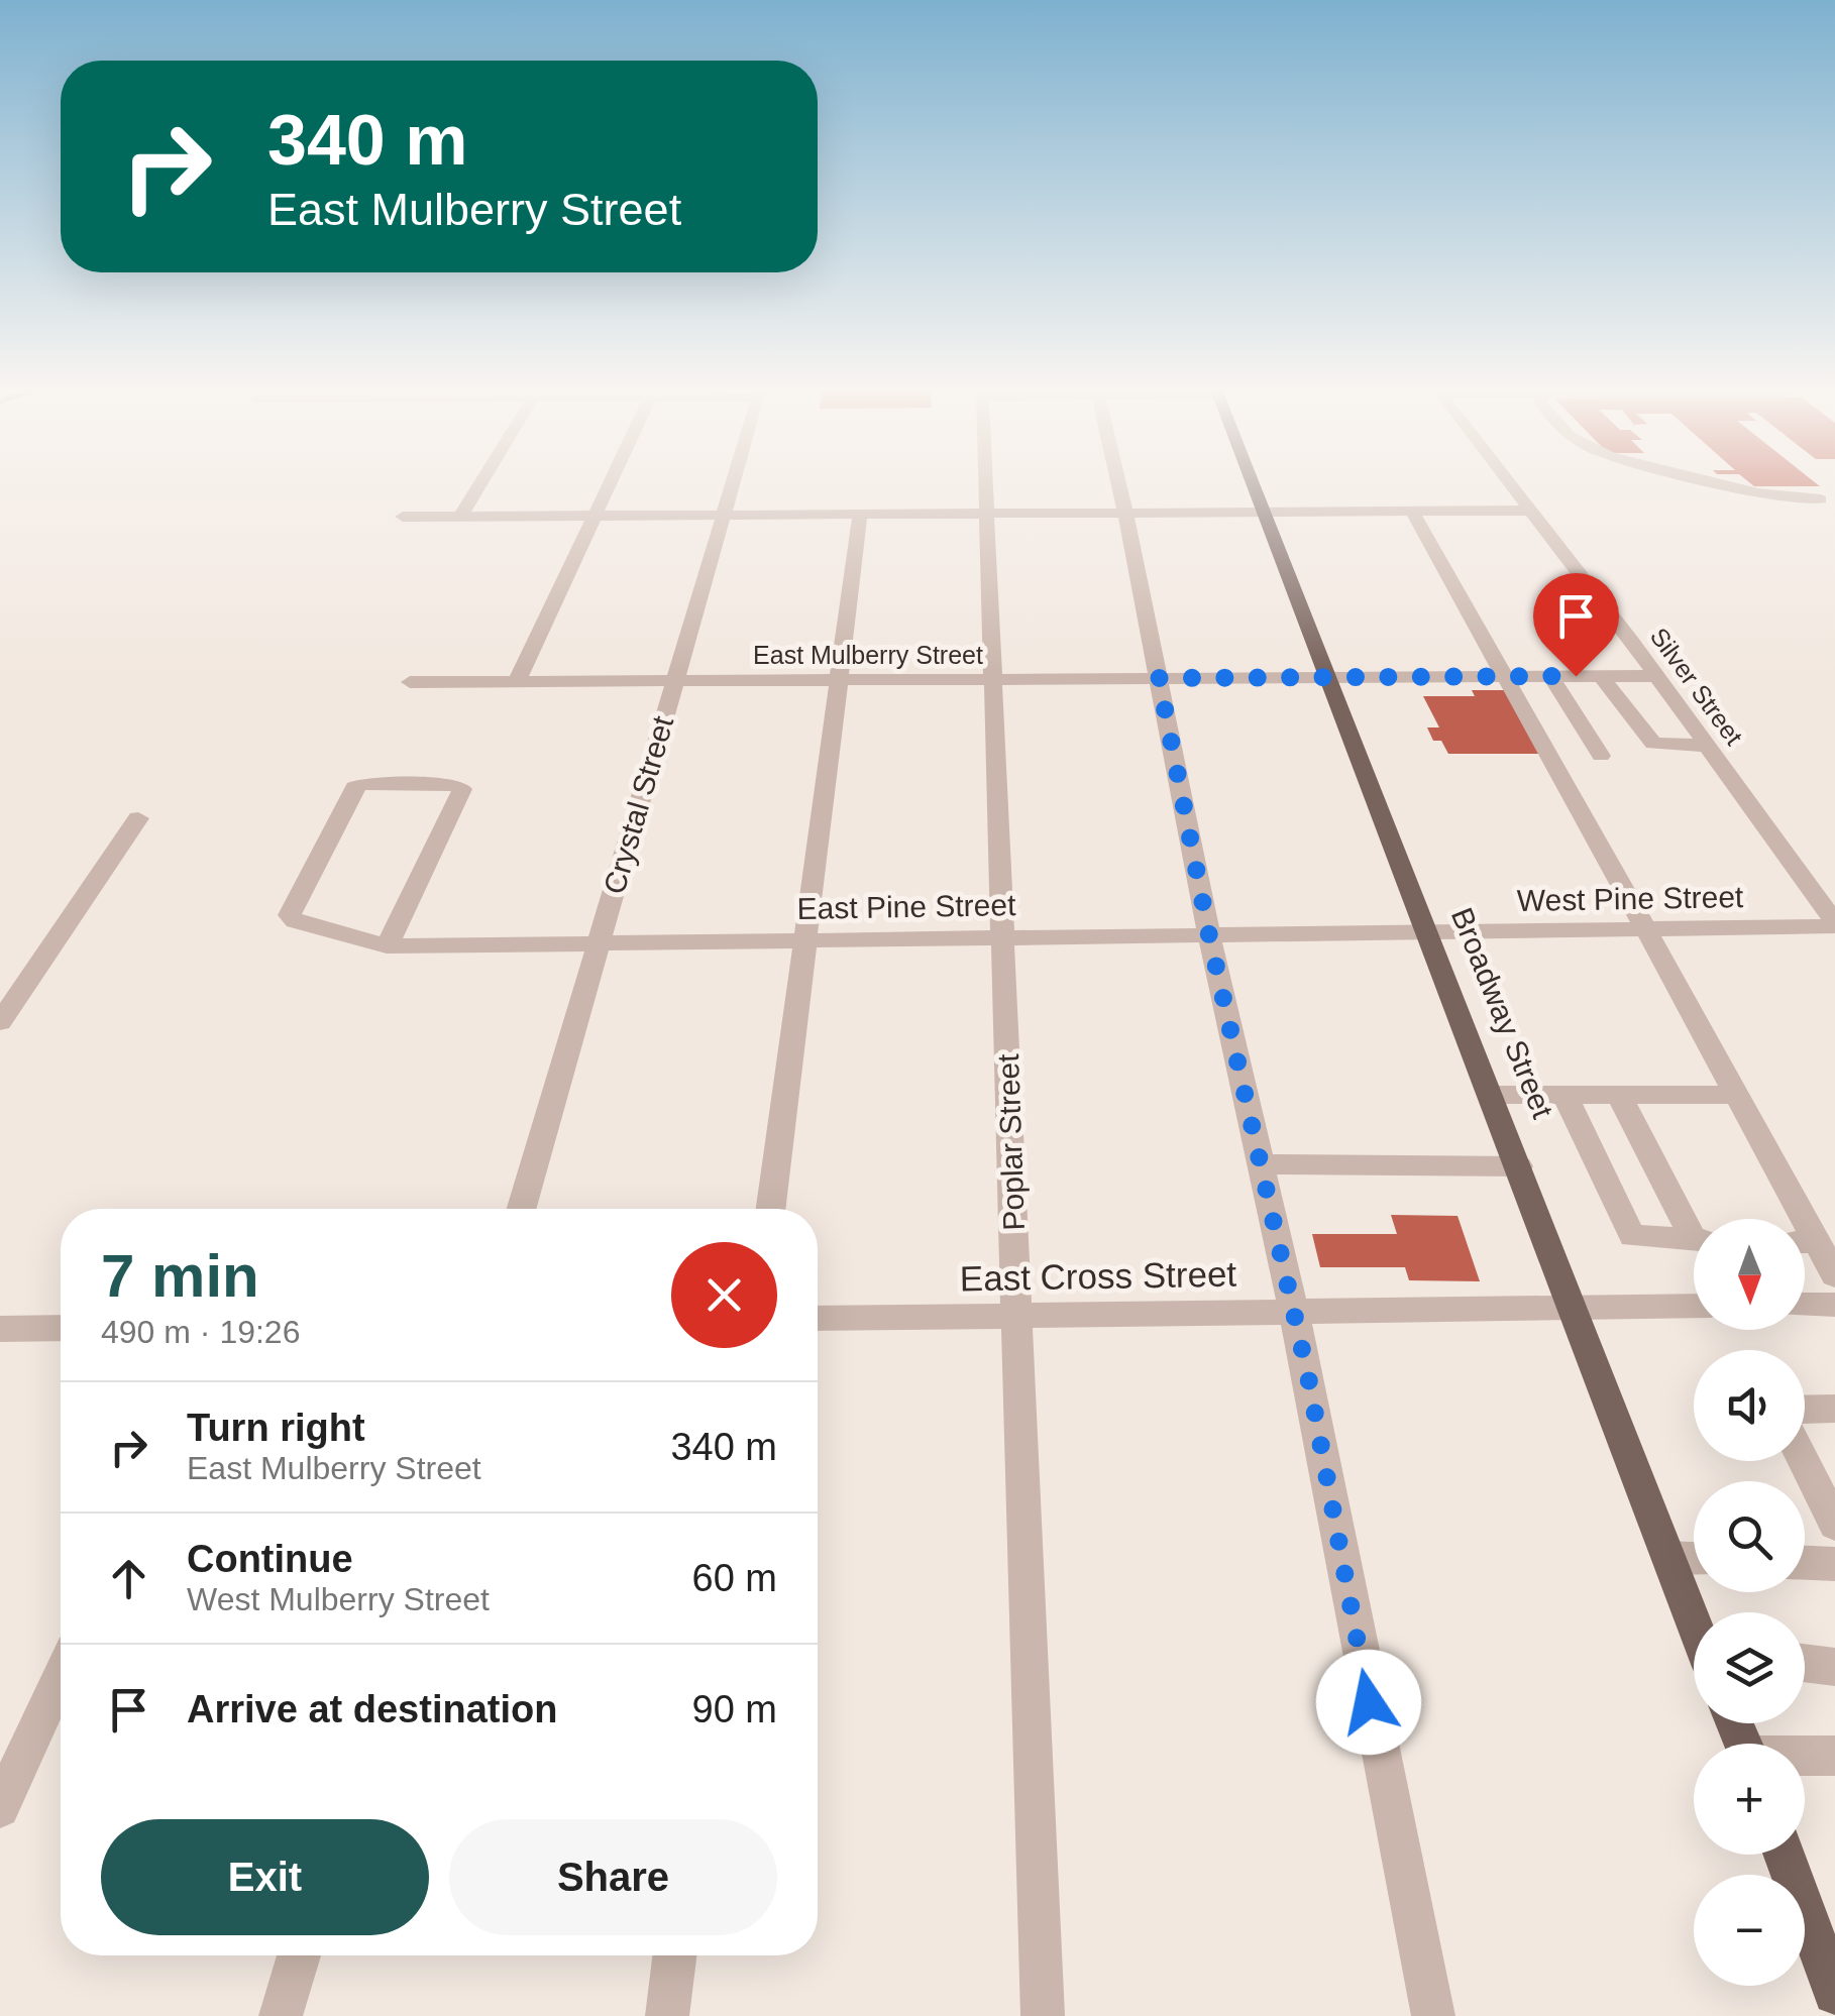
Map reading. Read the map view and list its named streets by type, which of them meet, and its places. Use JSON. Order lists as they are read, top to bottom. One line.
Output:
{"streets":{"main road":["Broadway Street"],"street":["East Mulberry Street","Silver Street","Crystal Street","West Pine Street","East Pine Street","Poplar Street","East Cross Street"]},"crossings":[["East Mulberry Street","Silver Street"],["East Mulberry Street","Crystal Street"],["East Mulberry Street","Broadway Street"],["East Mulberry Street","Poplar Street"],["Silver Street","West Pine Street"],["Crystal Street","East Pine Street"],["West Pine Street","East Pine Street"],["West Pine Street","Broadway Street"],["East Pine Street","Broadway Street"],["East Pine Street","Poplar Street"],["Broadway Street","East Cross Street"],["Poplar Street","East Cross Street"]],"north":"bottom","page":{"turn":["340 m","East Mulberry Street"],"heading":["7 min","490 m · 19:26"],"map_buttons":["+","−"],"list":[{"name":"Turn right","note":"East Mulberry Street","value":"340 m"},{"name":"Continue","note":"West Mulberry Street","value":"60 m"},{"name":"Arrive at destination","value":"90 m"}],"buttons":["Exit","Share"]}}
